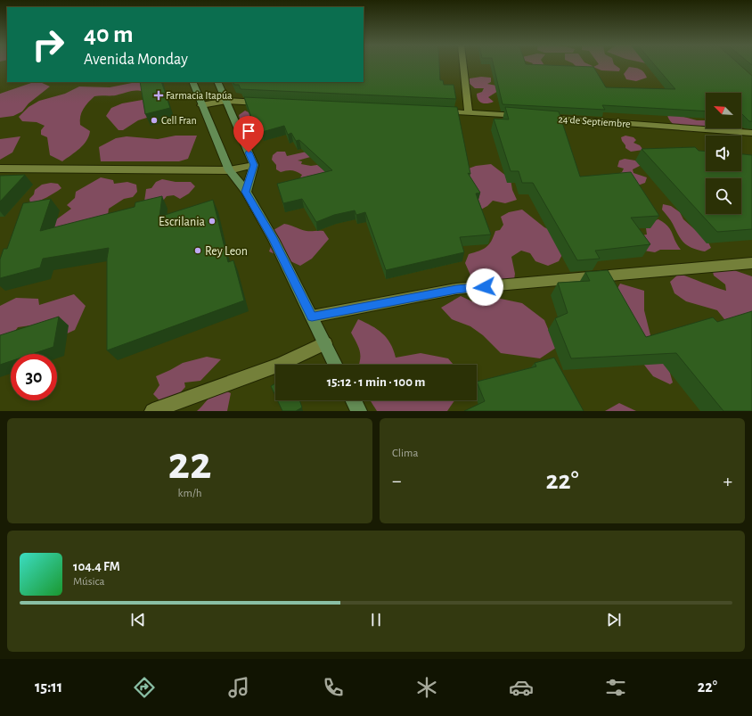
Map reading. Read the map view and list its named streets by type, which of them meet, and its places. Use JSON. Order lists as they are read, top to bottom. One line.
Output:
{"streets":{"street":["24 de Septiembre"]},"places":{"health":["Farmacia Itapúa"],"other":["Cell Fran","Escrilania","Rey Leon"]},"north":"top left","page":{"turn":["40 m","Avenida Monday"],"limit":"30","trip":"15:12 · 1 min · 100 m","tile":[["22","km/h"],"Clima"],"heat":["−","22°","+"],"song":["104.4 FM","Música"],"tabs":["15:11","22°"]}}
